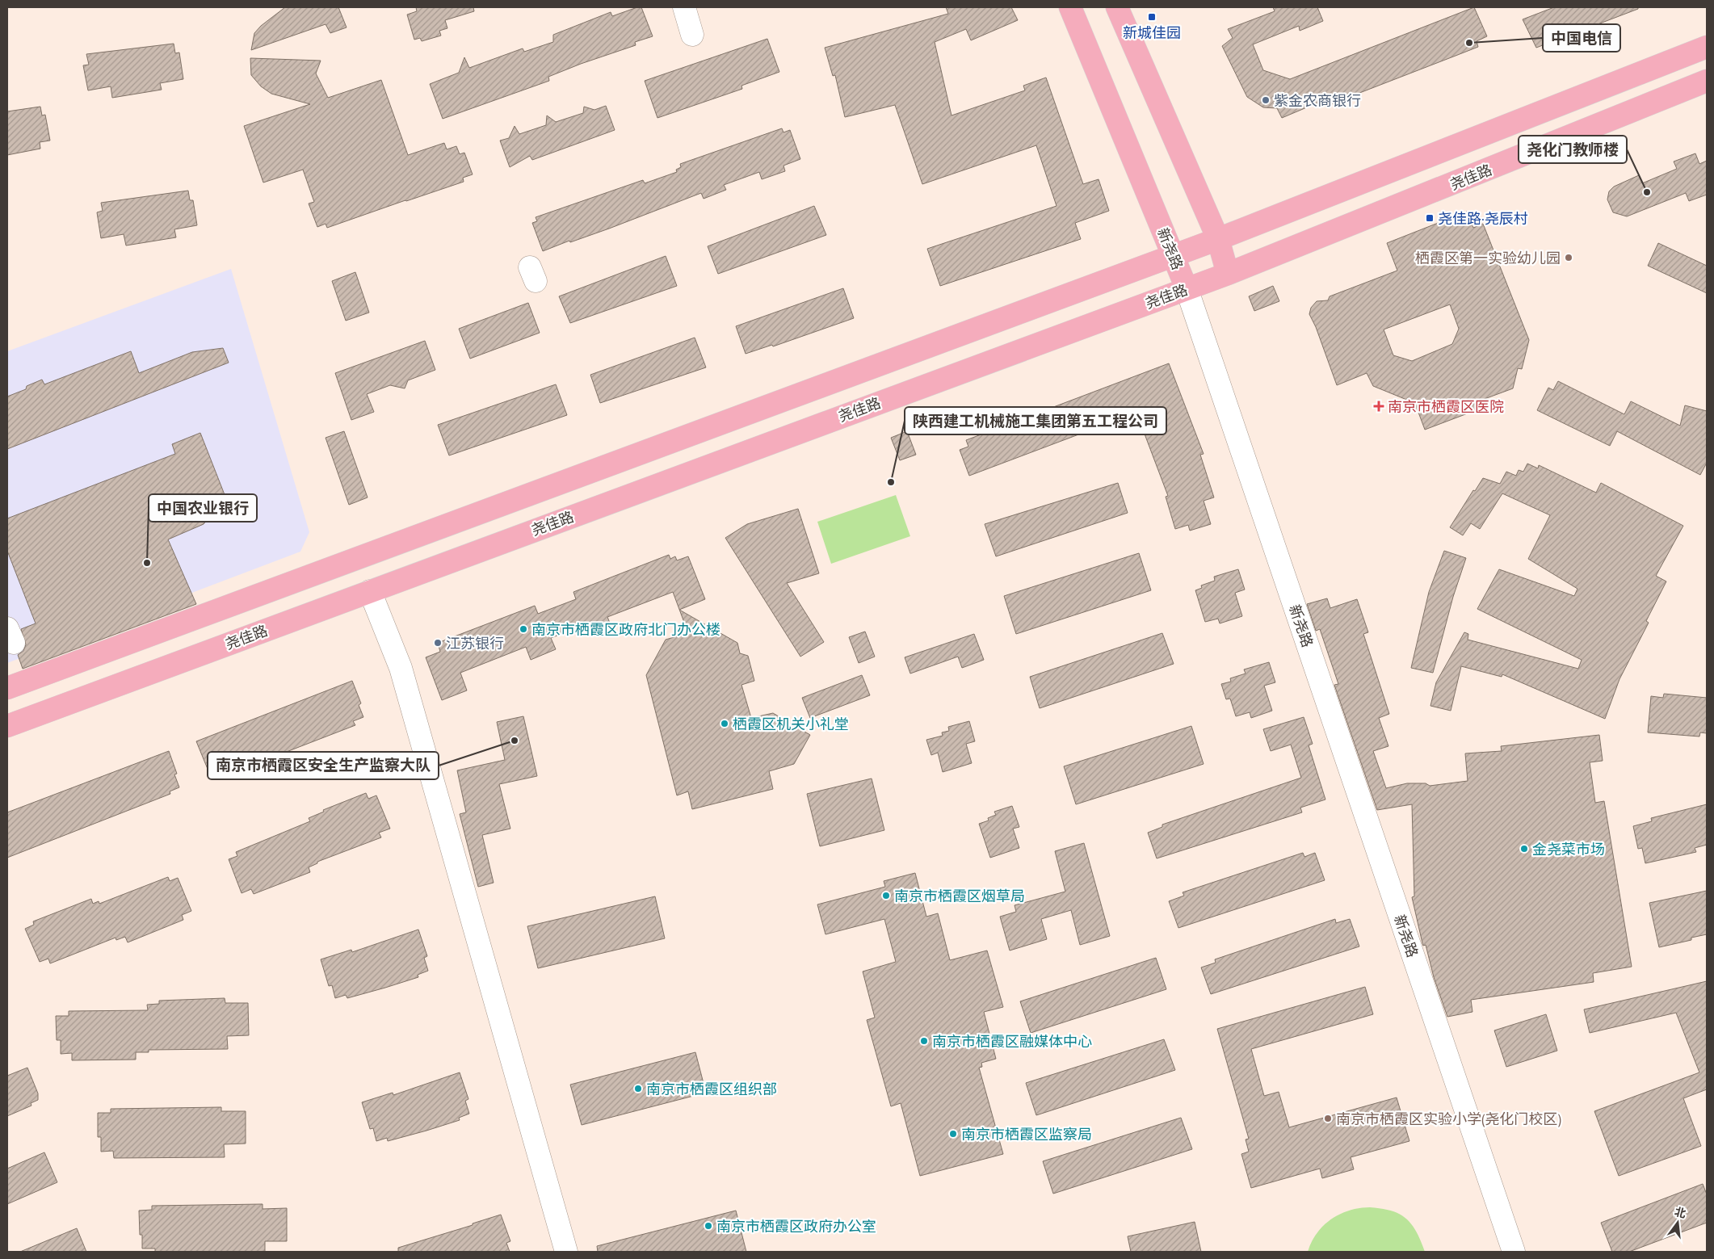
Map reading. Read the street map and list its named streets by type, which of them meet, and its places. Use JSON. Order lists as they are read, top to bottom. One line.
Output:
{"streets":{"main road":["尧佳路","新尧路"]},"crossings":[["尧佳路","新尧路"]],"places":{"transit":["新城佳园","尧佳路·尧辰村"],"other":["中国电信","紫金农商银行","尧化门教师楼","栖霞区第一实验幼儿园","陕西建工机械施工集团第五工程公司","中国农业银行","南京市栖霞区政府北门办公楼","江苏银行","栖霞区机关小礼堂","南京市栖霞区安全生产监察大队","金尧菜市场","南京市栖霞区烟草局","南京市栖霞区融媒体中心","南京市栖霞区组织部","南京市栖霞区实验小学(尧化门校区)","南京市栖霞区监察局","南京市栖霞区政府办公室"],"health":["南京市栖霞区医院"]},"north":"top"}
